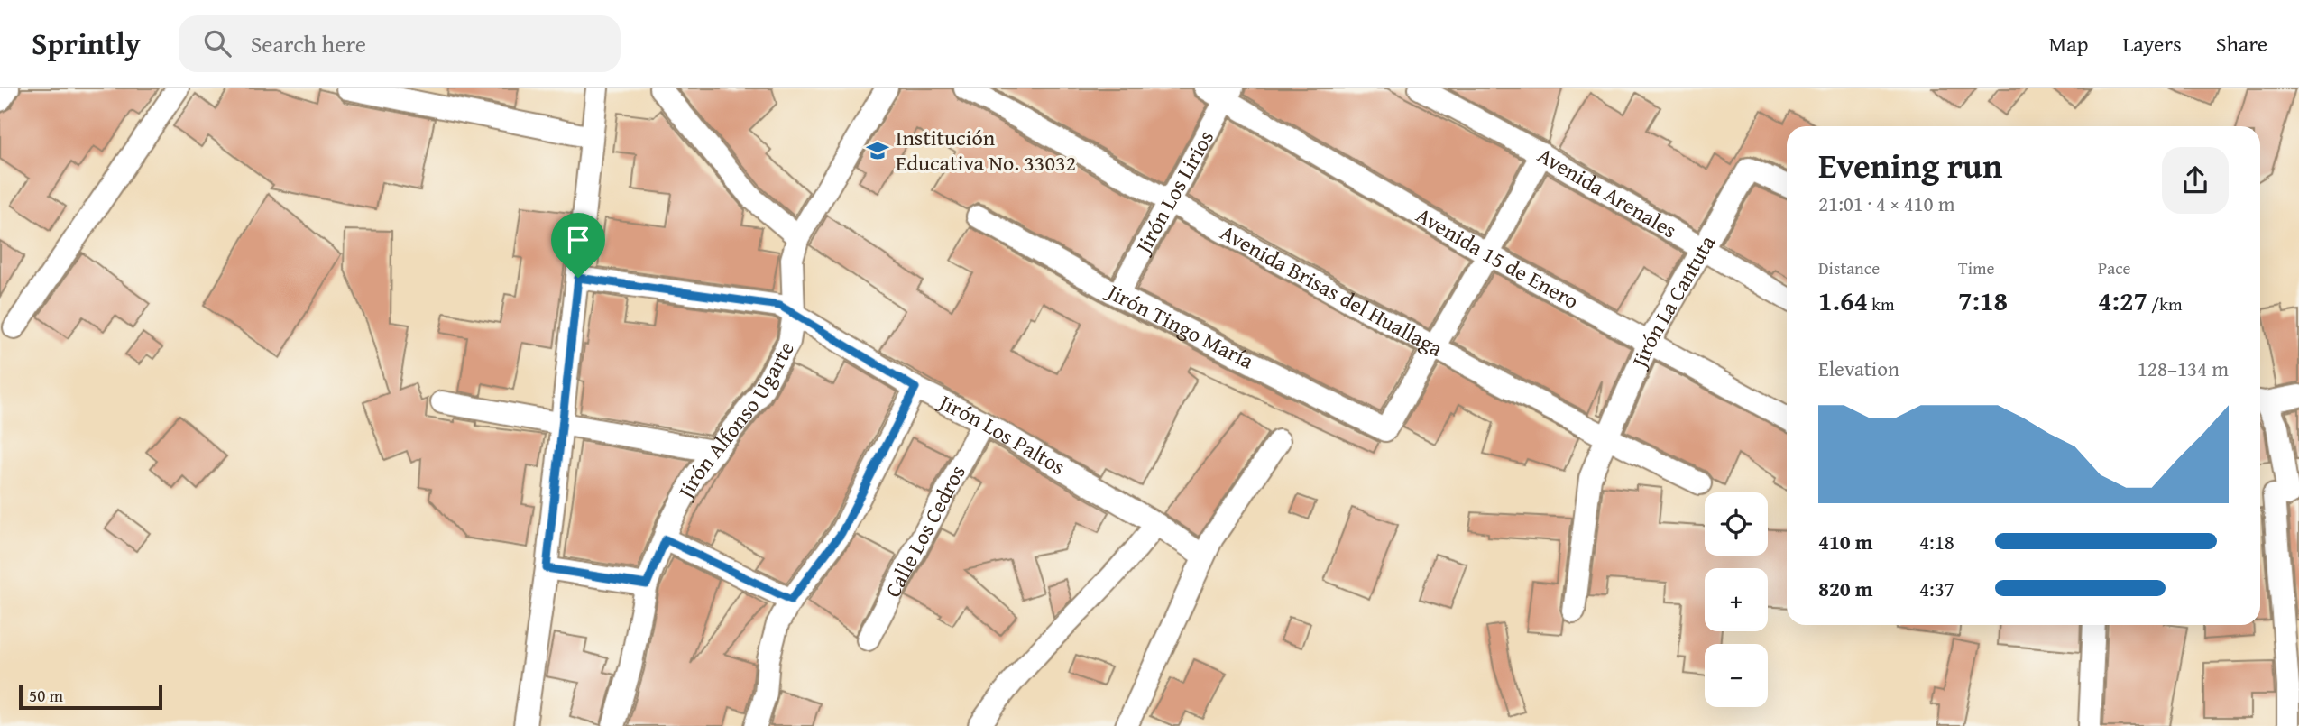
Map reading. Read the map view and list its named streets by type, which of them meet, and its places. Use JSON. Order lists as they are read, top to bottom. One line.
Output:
{"streets":{"street":["Jirón Los Lirios","Avenida Arenales","Avenida 15 de Enero","Avenida Brisas del Huallaga","Jirón La Cantuta","Jirón Tingo María","Jirón Alfonso Ugarte","Jirón Los Paltos","Calle Los Cedros"]},"crossings":[["Jirón Los Lirios","Avenida 15 de Enero"],["Jirón Los Lirios","Avenida Brisas del Huallaga"],["Jirón Los Lirios","Jirón Tingo María"],["Avenida Arenales","Jirón La Cantuta"],["Avenida 15 de Enero","Jirón La Cantuta"],["Avenida Brisas del Huallaga","Jirón La Cantuta"],["Avenida Brisas del Huallaga","Jirón Tingo María"],["Jirón Alfonso Ugarte","Jirón Los Paltos"],["Jirón Los Paltos","Calle Los Cedros"]],"places":{"school or university":["Institución Educativa No. 33032"]},"scale_bar":"50 m","page":{"header":"Sprintly","search":"Search here","nav":["Map","Layers","Share"],"heading":["Evening run","21:01 · 4 × 410 m"],"stats":[["Distance","1.64 km"],["Time","7:18"],["Pace","4:27 /km"]],"chart":["Elevation","128–134 m"],"map_buttons":["+","−"],"list":[{"name":"410 m","note":"4:18"},{"name":"820 m","note":"4:37"}],"scale":"50 m"}}
